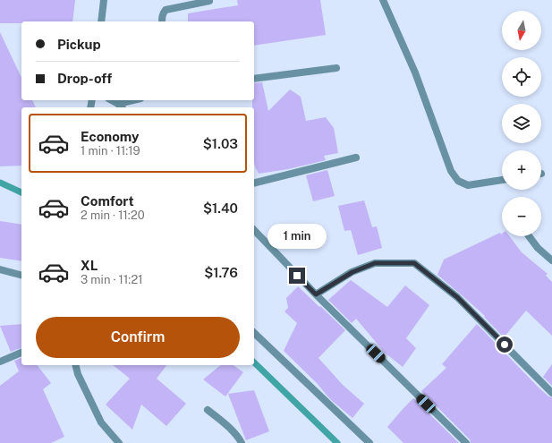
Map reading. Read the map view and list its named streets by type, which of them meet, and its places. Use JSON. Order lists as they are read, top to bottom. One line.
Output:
{"north":"bottom","page":{"map_buttons":["+","−"],"banner":["Pickup","Drop-off"],"list":[{"name":"Economy","note":"1 min · 11:19","value":"$1.03"},{"name":"Comfort","note":"2 min · 11:20","value":"$1.40"},{"name":"XL","note":"3 min · 11:21","value":"$1.76"}],"bubble":"1 min","buttons":"Confirm"}}
